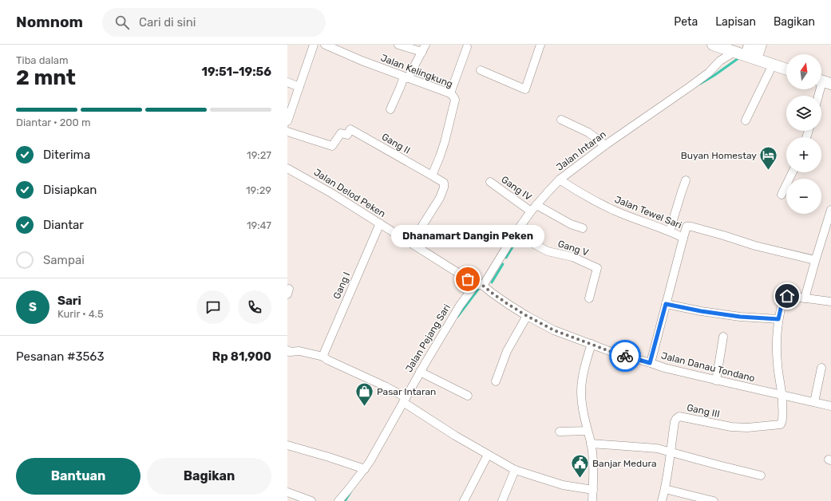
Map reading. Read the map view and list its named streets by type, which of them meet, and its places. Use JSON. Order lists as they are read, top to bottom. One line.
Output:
{"streets":{"street":["Jalan Kelingkung","Gang II","Jalan Intaran","Gang IV","Jalan Delod Peken","Jalan Tewel Sari","Gang V","Gang I","Jalan Pejang Sari","Jalan Danau Tondano","Gang III"]},"crossings":[["Jalan Kelingkung","Gang II"],["Jalan Intaran","Gang IV"],["Jalan Intaran","Jalan Delod Peken"],["Jalan Intaran","Jalan Tewel Sari"],["Jalan Intaran","Gang V"],["Jalan Intaran","Jalan Pejang Sari"],["Jalan Intaran","Jalan Danau Tondano"],["Jalan Delod Peken","Gang I"],["Jalan Delod Peken","Jalan Pejang Sari"],["Jalan Delod Peken","Jalan Danau Tondano"],["Jalan Tewel Sari","Jalan Danau Tondano"],["Jalan Pejang Sari","Jalan Danau Tondano"],["Jalan Danau Tondano","Gang III"]],"places":{"hotel":["Buyan Homestay"],"other":["Dhanamart Dangin Peken"],"shop":["Pasar Intaran"],"public building":["Banjar Medura"]},"north":"top","page":{"header":"Nomnom","search":"Cari di sini","nav":["Peta","Lapisan","Bagikan"],"heading":["2 mnt","Tiba dalam","19:51–19:56"],"panel":["Sari","Kurir · 4.5","Pesanan #3563","Rp 81,900"],"map_buttons":["+","−"],"bar":"Diantar · 200 m","list":[["Diterima","19:27"],["Disiapkan","19:29"],["Diantar","19:47"],"Sampai"],"bubble":"Dhanamart Dangin Peken","round":"S","buttons":["Bantuan","Bagikan"]}}
